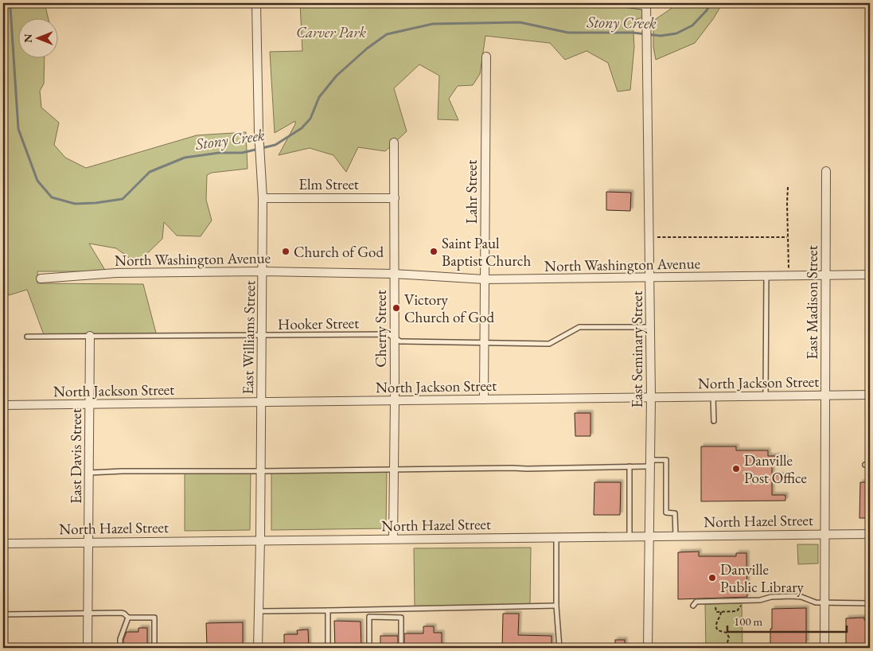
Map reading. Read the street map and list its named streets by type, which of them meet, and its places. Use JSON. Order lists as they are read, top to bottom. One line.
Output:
{"streets":{"street":["Elm Street","Lahr Street","North Washington Avenue","East Madison Street","Cherry Street","East Williams Street","East Seminary Street","North Jackson Street","East Davis Street","North Hazel Street"],"lane":["Hooker Street"]},"crossings":[["Elm Street","Cherry Street"],["Elm Street","East Williams Street"],["Lahr Street","North Washington Avenue"],["Lahr Street","Hooker Street"],["Lahr Street","North Jackson Street"],["North Washington Avenue","East Madison Street"],["North Washington Avenue","Cherry Street"],["North Washington Avenue","East Williams Street"],["North Washington Avenue","East Seminary Street"],["East Madison Street","North Jackson Street"],["East Madison Street","North Hazel Street"],["Hooker Street","Cherry Street"],["Hooker Street","East Williams Street"],["Hooker Street","East Seminary Street"],["Hooker Street","East Davis Street"],["Cherry Street","North Jackson Street"],["Cherry Street","North Hazel Street"],["East Williams Street","North Jackson Street"],["East Williams Street","North Hazel Street"],["East Seminary Street","North Jackson Street"],["East Seminary Street","North Hazel Street"],["North Jackson Street","East Davis Street"],["East Davis Street","North Hazel Street"]],"water":["Stony Creek"],"parks":["Carver Park"],"places":["Church of God","Saint Paul Baptist Church","Victory Church of God","Danville Post Office","Danville Public Library"],"scale_bar":"100 m","north":"left"}
